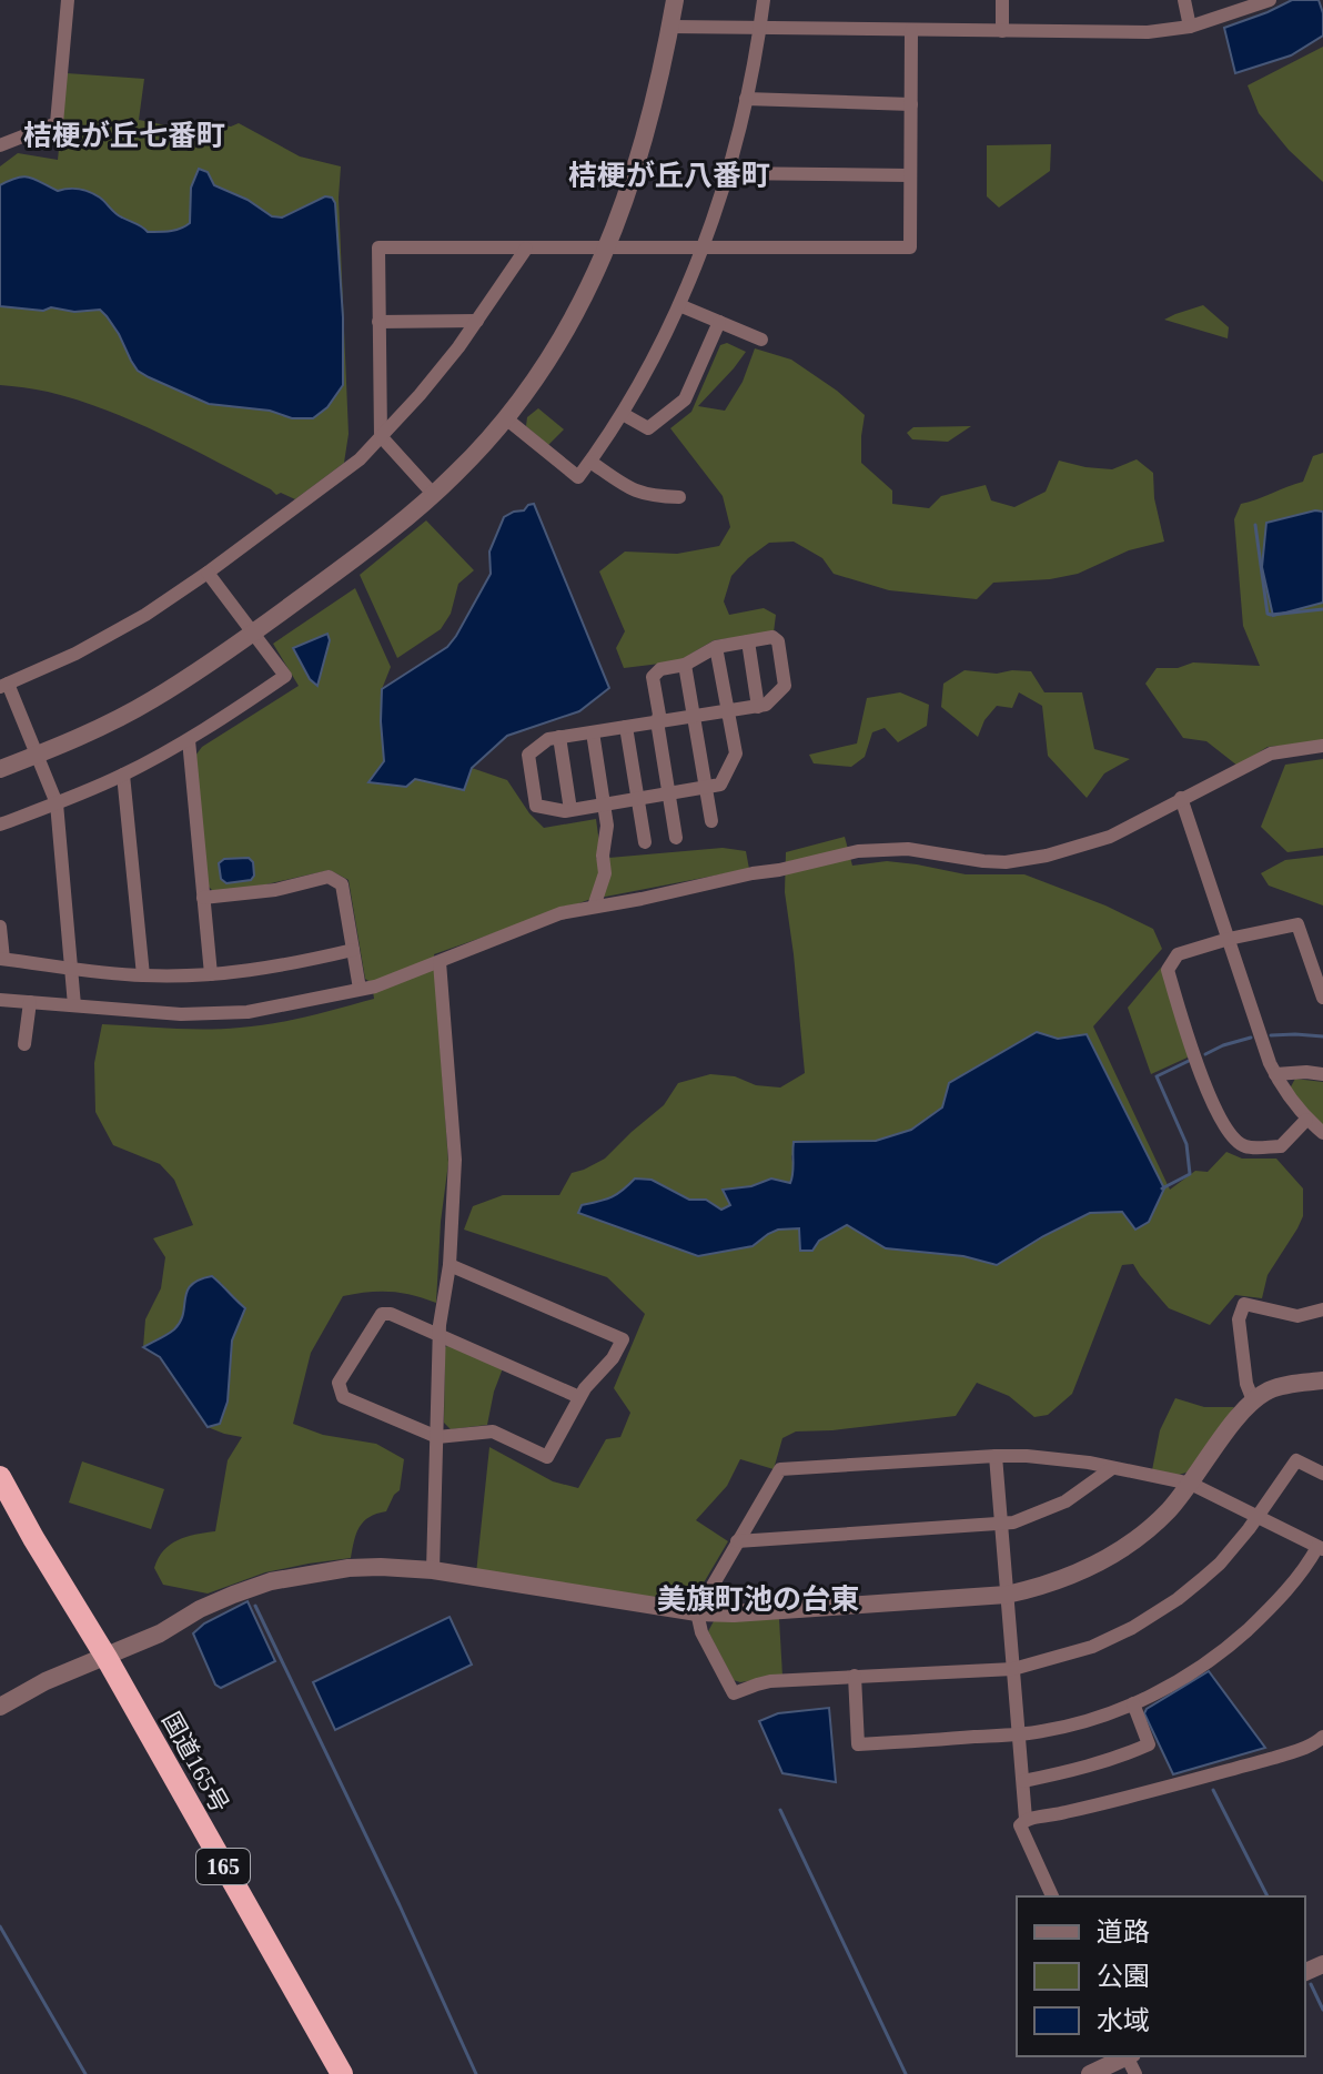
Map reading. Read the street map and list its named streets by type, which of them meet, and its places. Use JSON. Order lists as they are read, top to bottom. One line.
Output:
{"streets":{"highway":["国道165号","165"]},"districts":["桔梗が丘七番町","桔梗が丘八番町","美旗町池の台東"],"legend":["道路","公園","水域"]}
